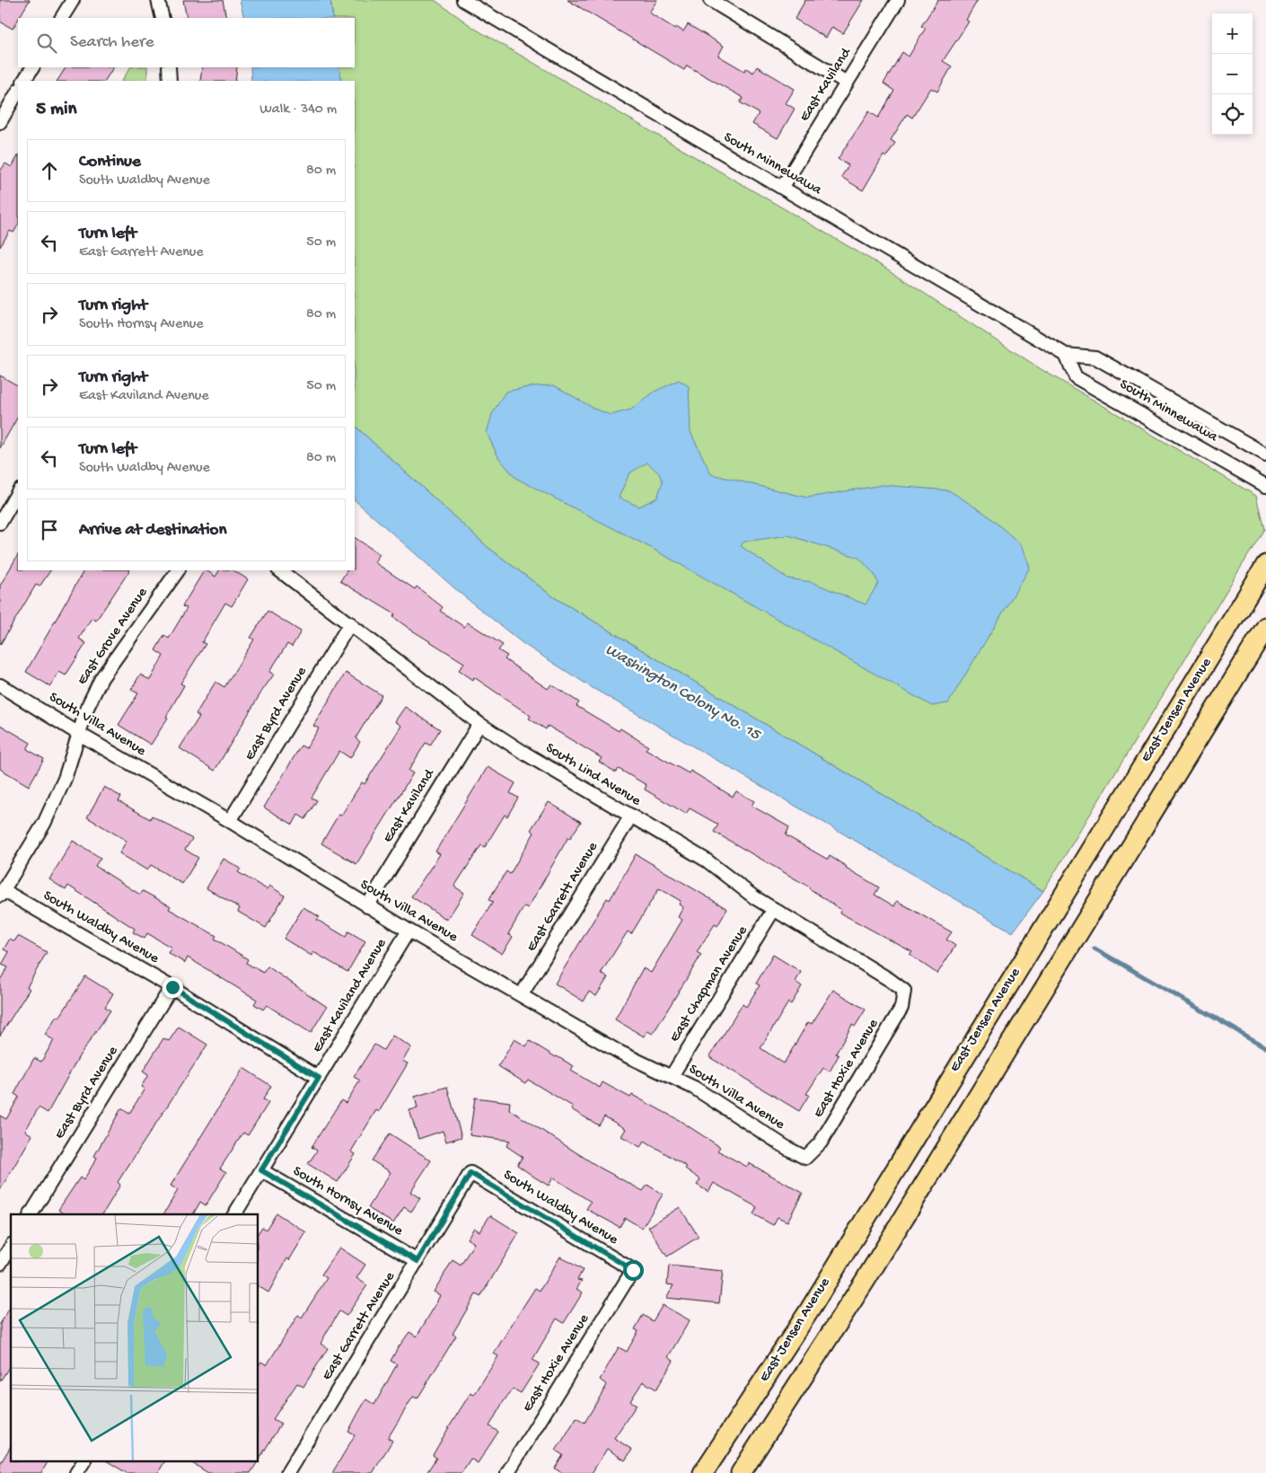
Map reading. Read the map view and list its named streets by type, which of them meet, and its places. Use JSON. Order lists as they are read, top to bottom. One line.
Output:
{"streets":{"main road":["East Jensen Avenue"],"street":["East Kaviland","South Minnewawa","East Grove Avenue","East Byrd Avenue","South Villa Avenue","South Lind Avenue","East Garrett Avenue","South Waldby Avenue","East Chapman Avenue","East Kaviland Avenue","East Hoxie Avenue","South Hornsy Avenue"]},"crossings":[["East Kaviland","South Minnewawa"],["East Kaviland","South Villa Avenue"],["East Kaviland","South Lind Avenue"],["East Grove Avenue","South Villa Avenue"],["East Grove Avenue","South Waldby Avenue"],["East Byrd Avenue","South Villa Avenue"],["East Byrd Avenue","South Lind Avenue"],["East Byrd Avenue","South Waldby Avenue"],["South Villa Avenue","East Garrett Avenue"],["South Villa Avenue","East Chapman Avenue"],["South Villa Avenue","East Kaviland Avenue"],["South Villa Avenue","East Hoxie Avenue"],["South Lind Avenue","East Garrett Avenue"],["South Lind Avenue","East Chapman Avenue"],["South Lind Avenue","East Hoxie Avenue"],["East Garrett Avenue","South Waldby Avenue"],["East Garrett Avenue","South Hornsy Avenue"],["South Waldby Avenue","East Kaviland Avenue"],["South Waldby Avenue","East Hoxie Avenue"],["East Kaviland Avenue","South Hornsy Avenue"]],"water":["Washington Colony No. 15"],"page":{"map_buttons":["+","−"],"search":"Search here","heading":["5 min","Walk · 340 m"],"list":[["Continue","South Waldby Avenue","80 m"],["Turn left","East Garrett Avenue","50 m"],["Turn right","South Hornsy Avenue","80 m"],["Turn right","East Kaviland Avenue","50 m"],["Turn left","South Waldby Avenue","80 m"],"Arrive at destination"]}}
